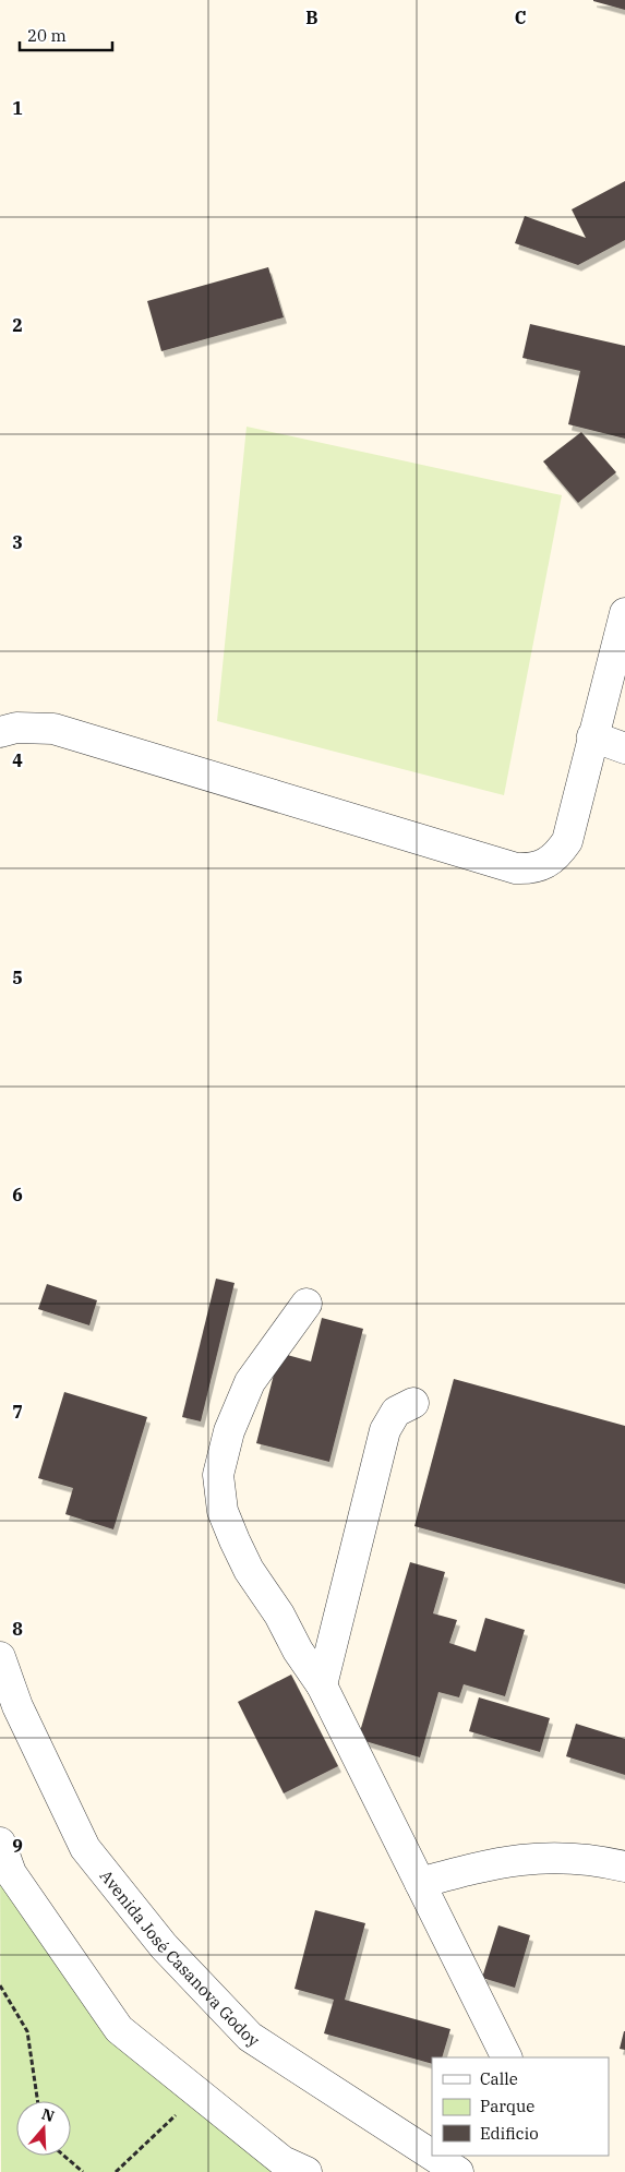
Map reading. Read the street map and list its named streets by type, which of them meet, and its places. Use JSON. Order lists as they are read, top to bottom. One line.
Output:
{"streets":{"street":["Avenida José Casanova Godoy"]},"legend":["Calle","Parque","Edificio"],"scale_bar":"20 m","north":"top","grid":{"columns":["B","C"],"rows":["1","2","3","4","5","6","7","8","9"]}}
